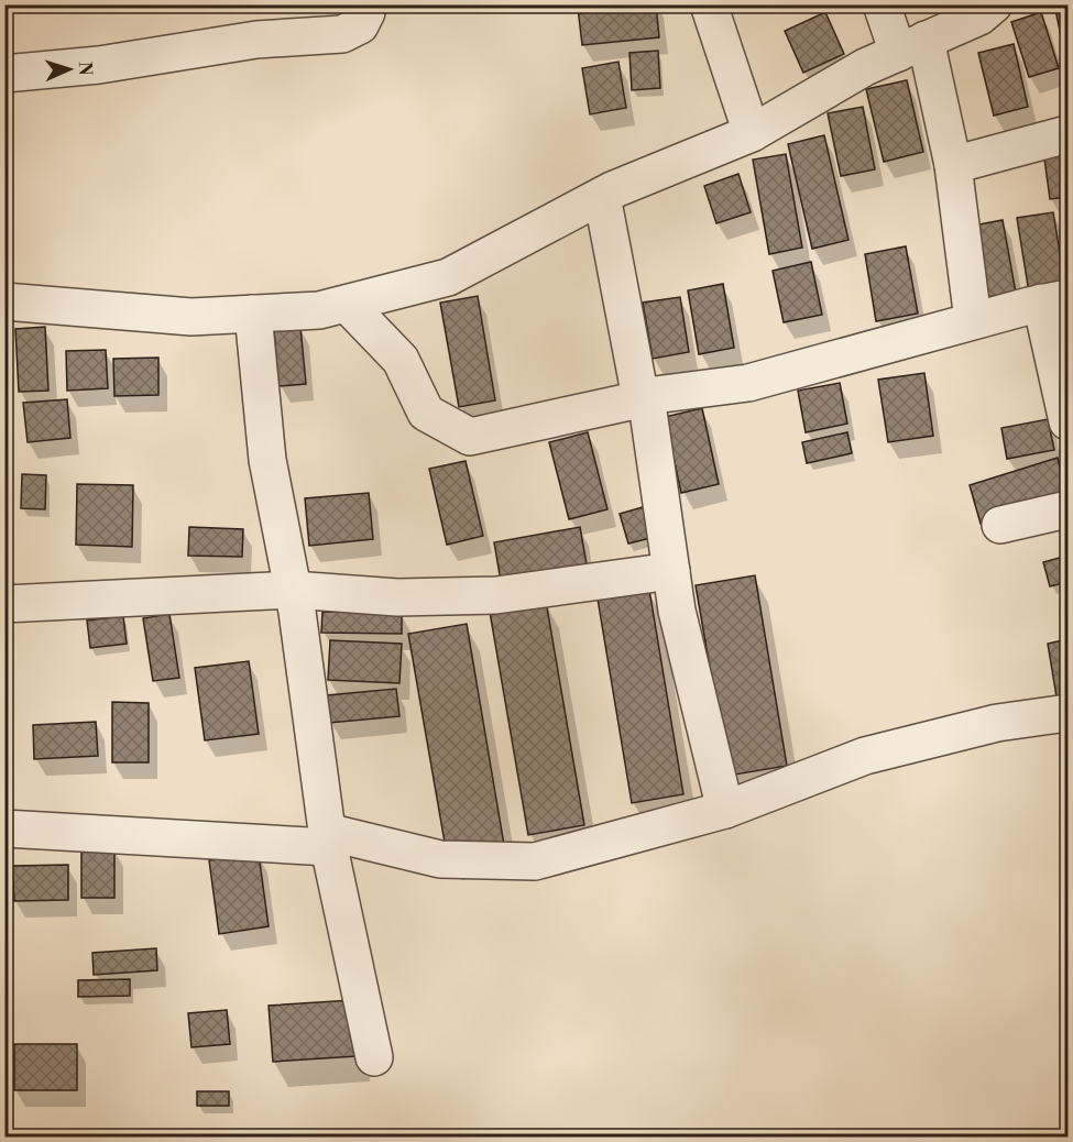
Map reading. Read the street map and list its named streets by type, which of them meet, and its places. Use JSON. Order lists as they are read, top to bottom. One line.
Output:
{"north":"right"}
